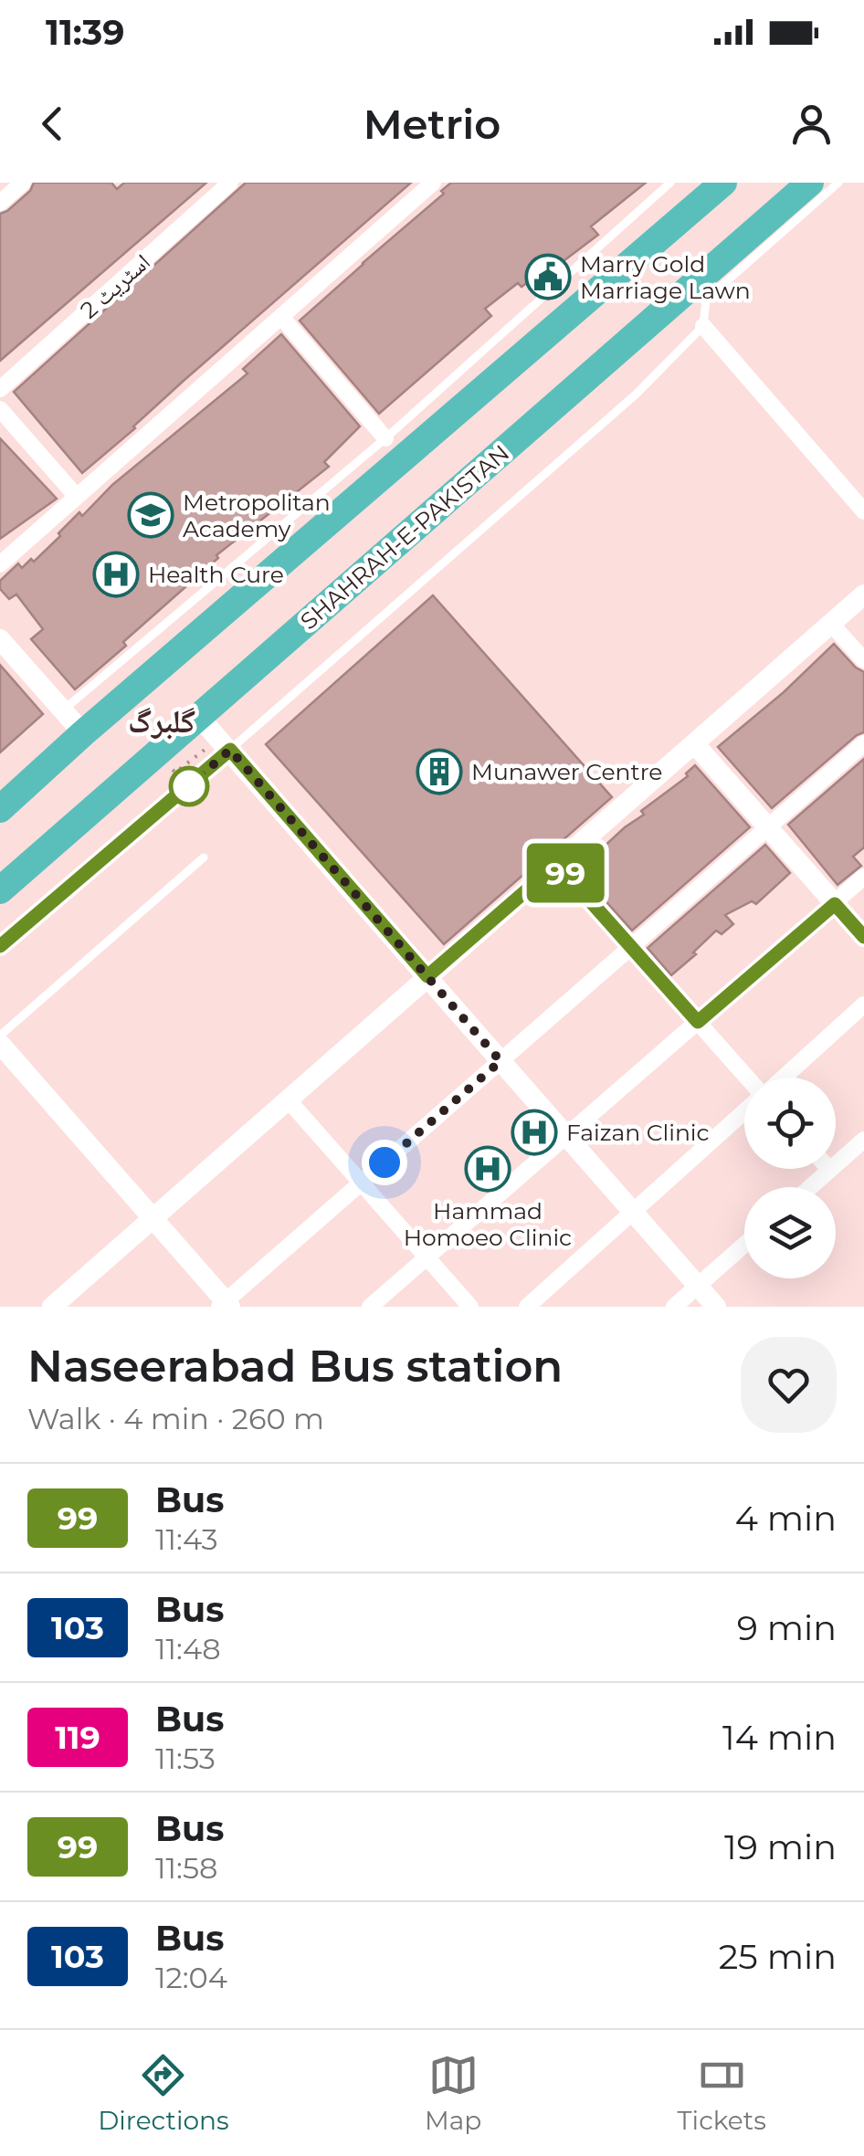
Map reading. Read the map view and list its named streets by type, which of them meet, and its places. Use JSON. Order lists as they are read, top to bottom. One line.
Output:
{"streets":{"highway":["SHAHRAH-E-PAKISTAN"],"street":["اسٹریٹ 2"]},"districts":["گلبرگ"],"places":{"public building":["Marry Gold Marriage Lawn"],"school or university":["Metropolitan Academy"],"hospital":["Health Cure","Faizan Clinic","Hammad Homoeo Clinic"],"building":["Munawer Centre"]},"lines":["bus line 99"],"page":{"status":"11:39","header":"Metrio","on_map":"99","heading":["Naseerabad Bus station","Walk · 4 min · 260 m"],"list":[{"mark":"99","name":"Bus","note":"11:43","value":"4 min"},{"mark":"103","name":"Bus","note":"11:48","value":"9 min"},{"mark":"119","name":"Bus","note":"11:53","value":"14 min"},{"mark":"99","name":"Bus","note":"11:58","value":"19 min"},{"mark":"103","name":"Bus","note":"12:04","value":"25 min"}],"tabs":["Directions","Map","Tickets"]}}
